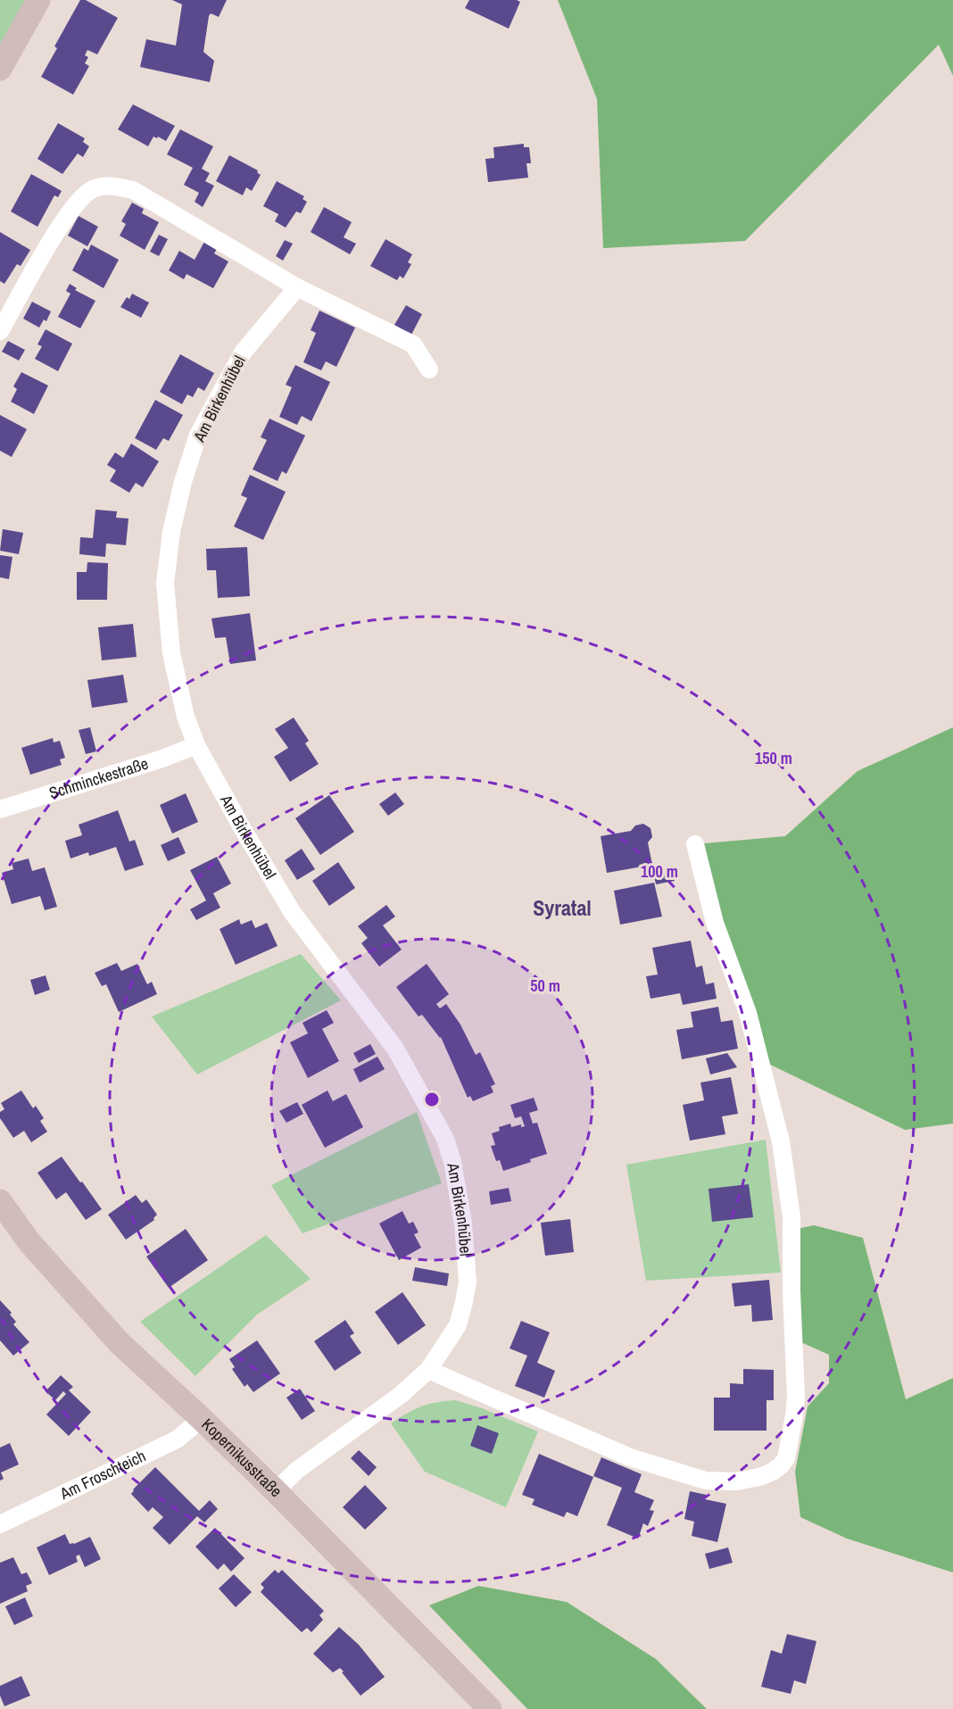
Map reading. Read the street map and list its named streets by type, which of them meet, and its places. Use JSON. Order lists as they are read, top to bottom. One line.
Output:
{"streets":{"street":["Am Birkenhübel","Schminckestraße","Kopernikusstraße","Am Froschteich"]},"crossings":[["Am Birkenhübel","Schminckestraße"],["Am Birkenhübel","Kopernikusstraße"],["Kopernikusstraße","Am Froschteich"]],"districts":["Syratal"],"rings":["150 m","100 m","50 m"]}
